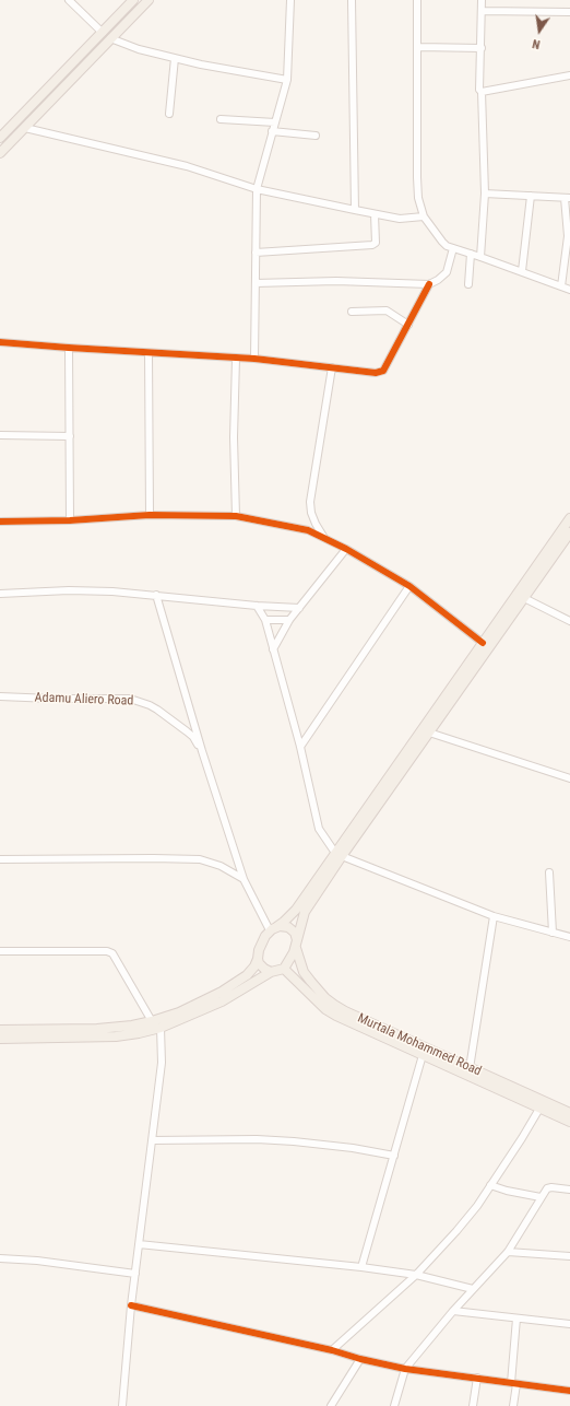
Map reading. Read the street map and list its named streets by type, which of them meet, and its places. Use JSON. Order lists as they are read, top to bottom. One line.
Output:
{"streets":{"main road":["Murtala Mohammed Road"],"street":["Adamu Aliero Road"]},"north":"bottom"}
